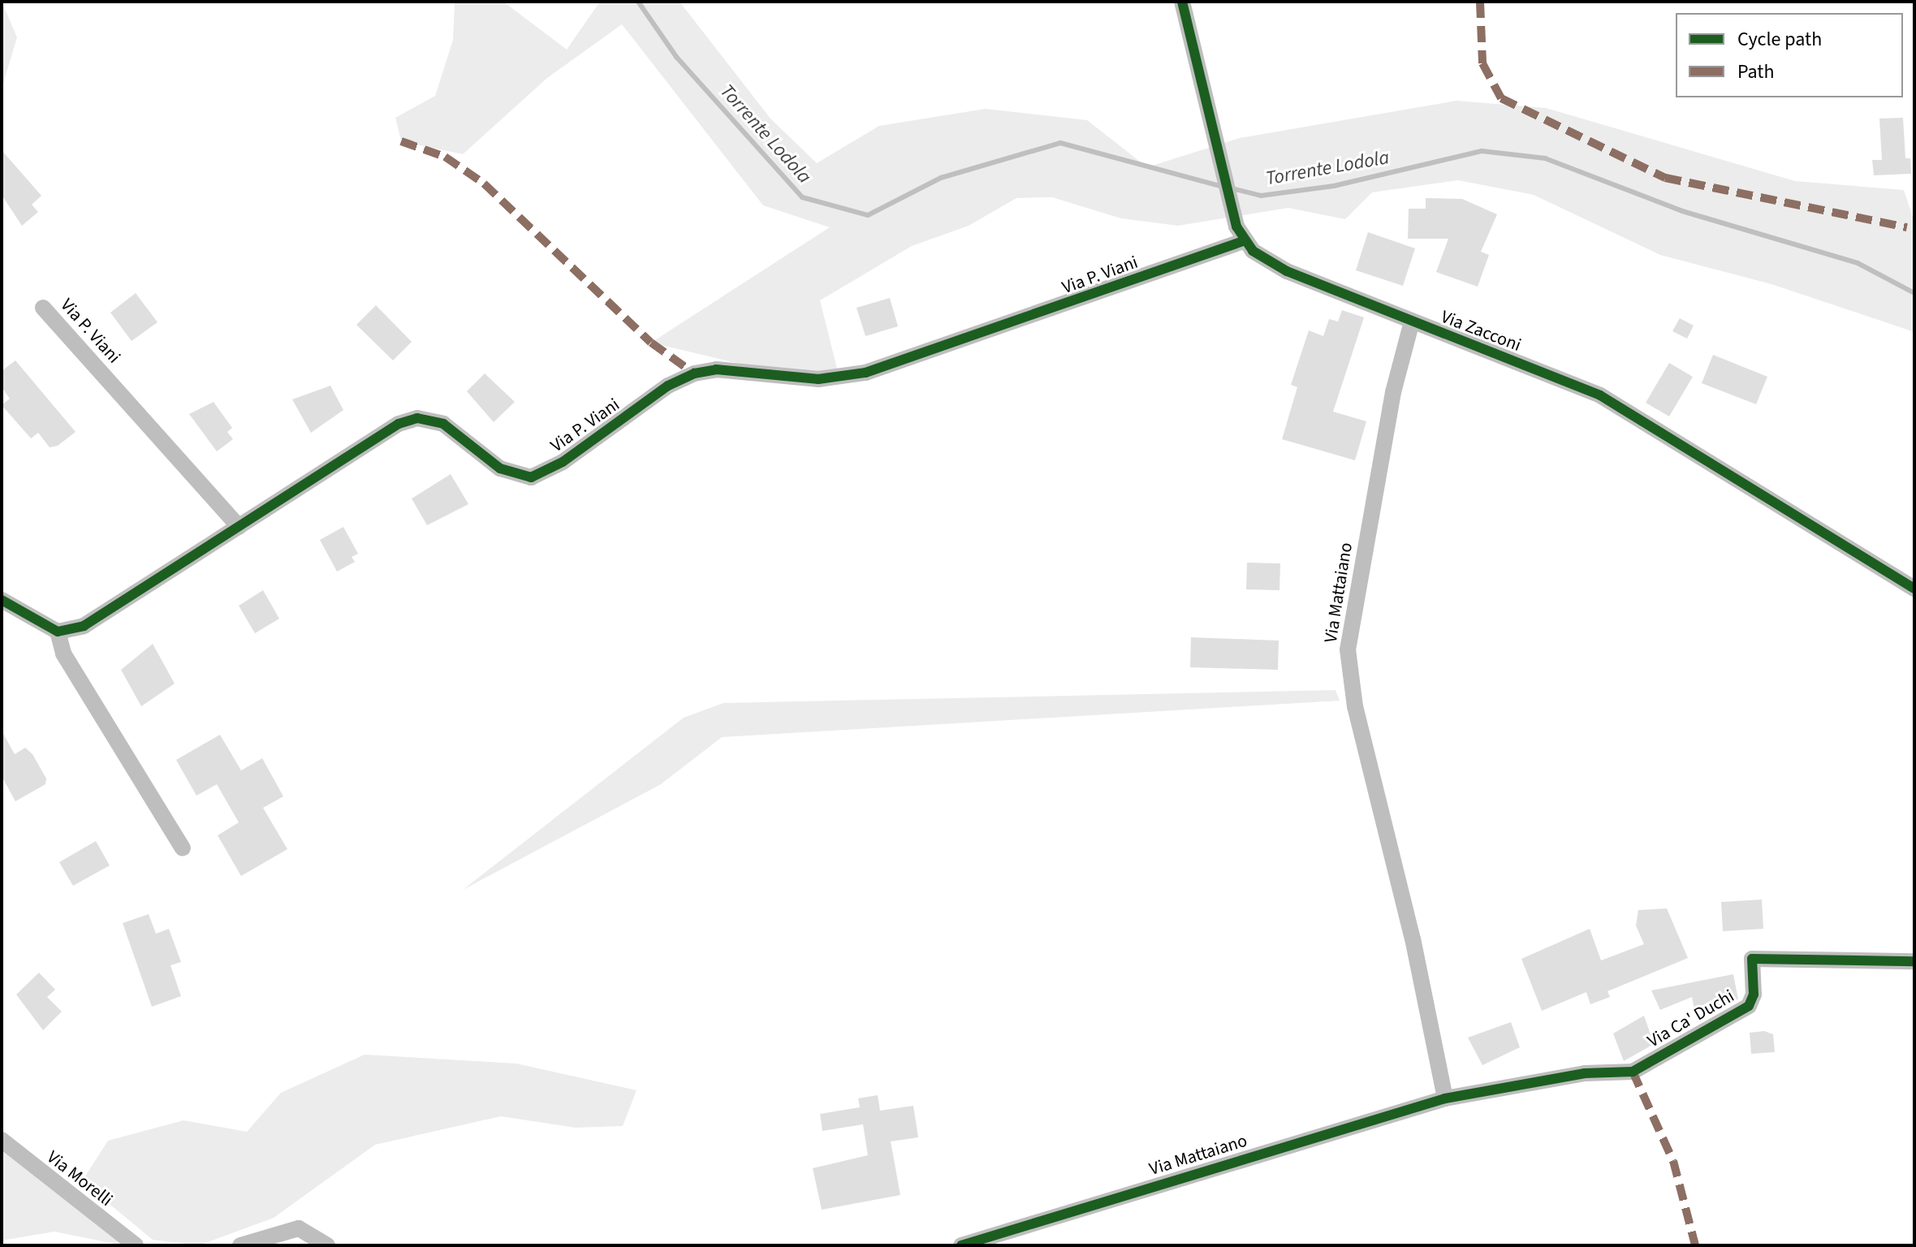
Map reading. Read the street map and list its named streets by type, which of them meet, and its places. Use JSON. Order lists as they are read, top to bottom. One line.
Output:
{"streets":{"street":["Via P. Viani","Via Zacconi","Via Mattaiano","Via Ca' Duchi","Via Morelli"]},"crossings":[["Via P. Viani","Via Zacconi"],["Via Zacconi","Via Mattaiano"],["Via Mattaiano","Via Ca' Duchi"]],"water":["Torrente Lodola"],"legend":["Cycle path","Path"]}
